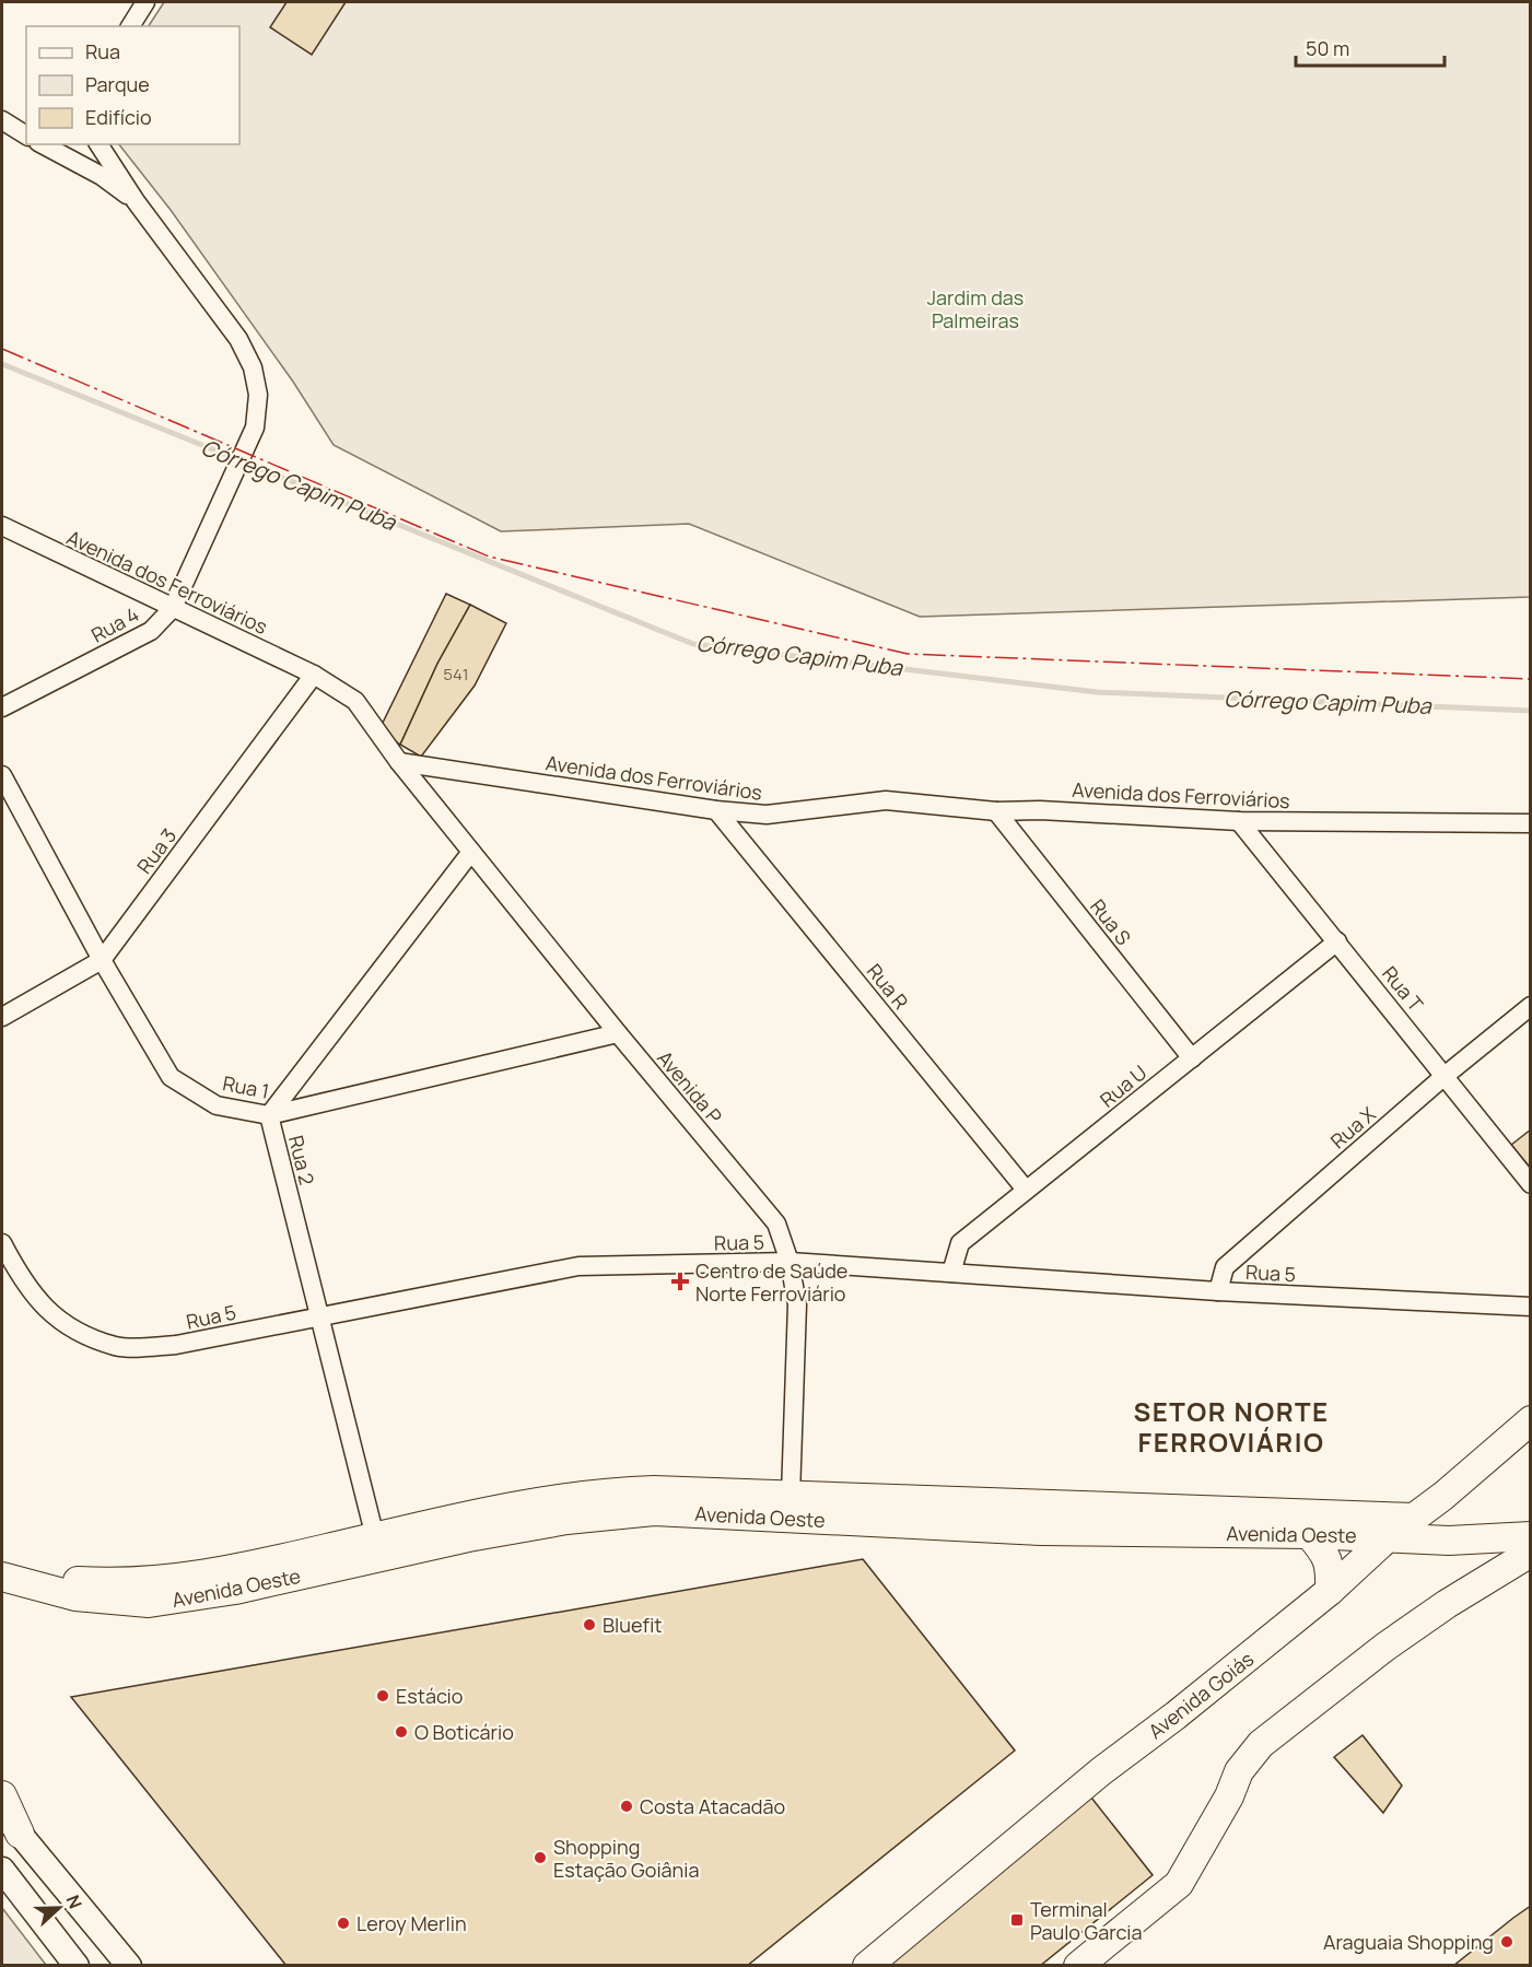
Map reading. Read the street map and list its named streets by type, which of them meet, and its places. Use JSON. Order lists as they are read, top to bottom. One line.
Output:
{"streets":{"main road":["Avenida Oeste","Avenida Goiás"],"street":["Avenida dos Ferroviários","Rua 4","Rua 3","Rua S","Rua R","Rua T","Rua U","Rua 1","Avenida P","Rua X","Rua 2","Rua 5"]},"crossings":[["Avenida dos Ferroviários","Rua 4"],["Avenida dos Ferroviários","Rua 3"],["Avenida dos Ferroviários","Rua S"],["Avenida dos Ferroviários","Rua R"],["Avenida dos Ferroviários","Rua T"],["Avenida dos Ferroviários","Avenida P"],["Rua 3","Rua 1"],["Rua S","Rua U"],["Rua R","Rua U"],["Rua T","Rua U"],["Rua T","Rua X"],["Rua U","Rua 5"],["Rua 1","Avenida P"],["Rua 1","Rua 2"],["Avenida P","Rua 2"],["Avenida P","Rua 5"],["Avenida P","Avenida Oeste"],["Rua X","Rua 5"],["Rua 2","Rua 5"],["Rua 2","Avenida Oeste"],["Avenida Oeste","Avenida Goiás"]],"districts":["SETOR NORTE FERROVIÁRIO"],"water":["Córrego Capim Puba"],"parks":["Jardim das Palmeiras"],"places":{"health":["Centro de Saúde Norte Ferroviário"],"other":["Bluefit","Estácio","O Boticário","Costa Atacadão","Shopping Estação Goiânia","Leroy Merlin","Araguaia Shopping"],"transit":["Terminal Paulo Garcia"]},"house_numbers":["541"],"legend":["Rua","Parque","Edifício"],"scale_bar":"50 m","north":"right"}
